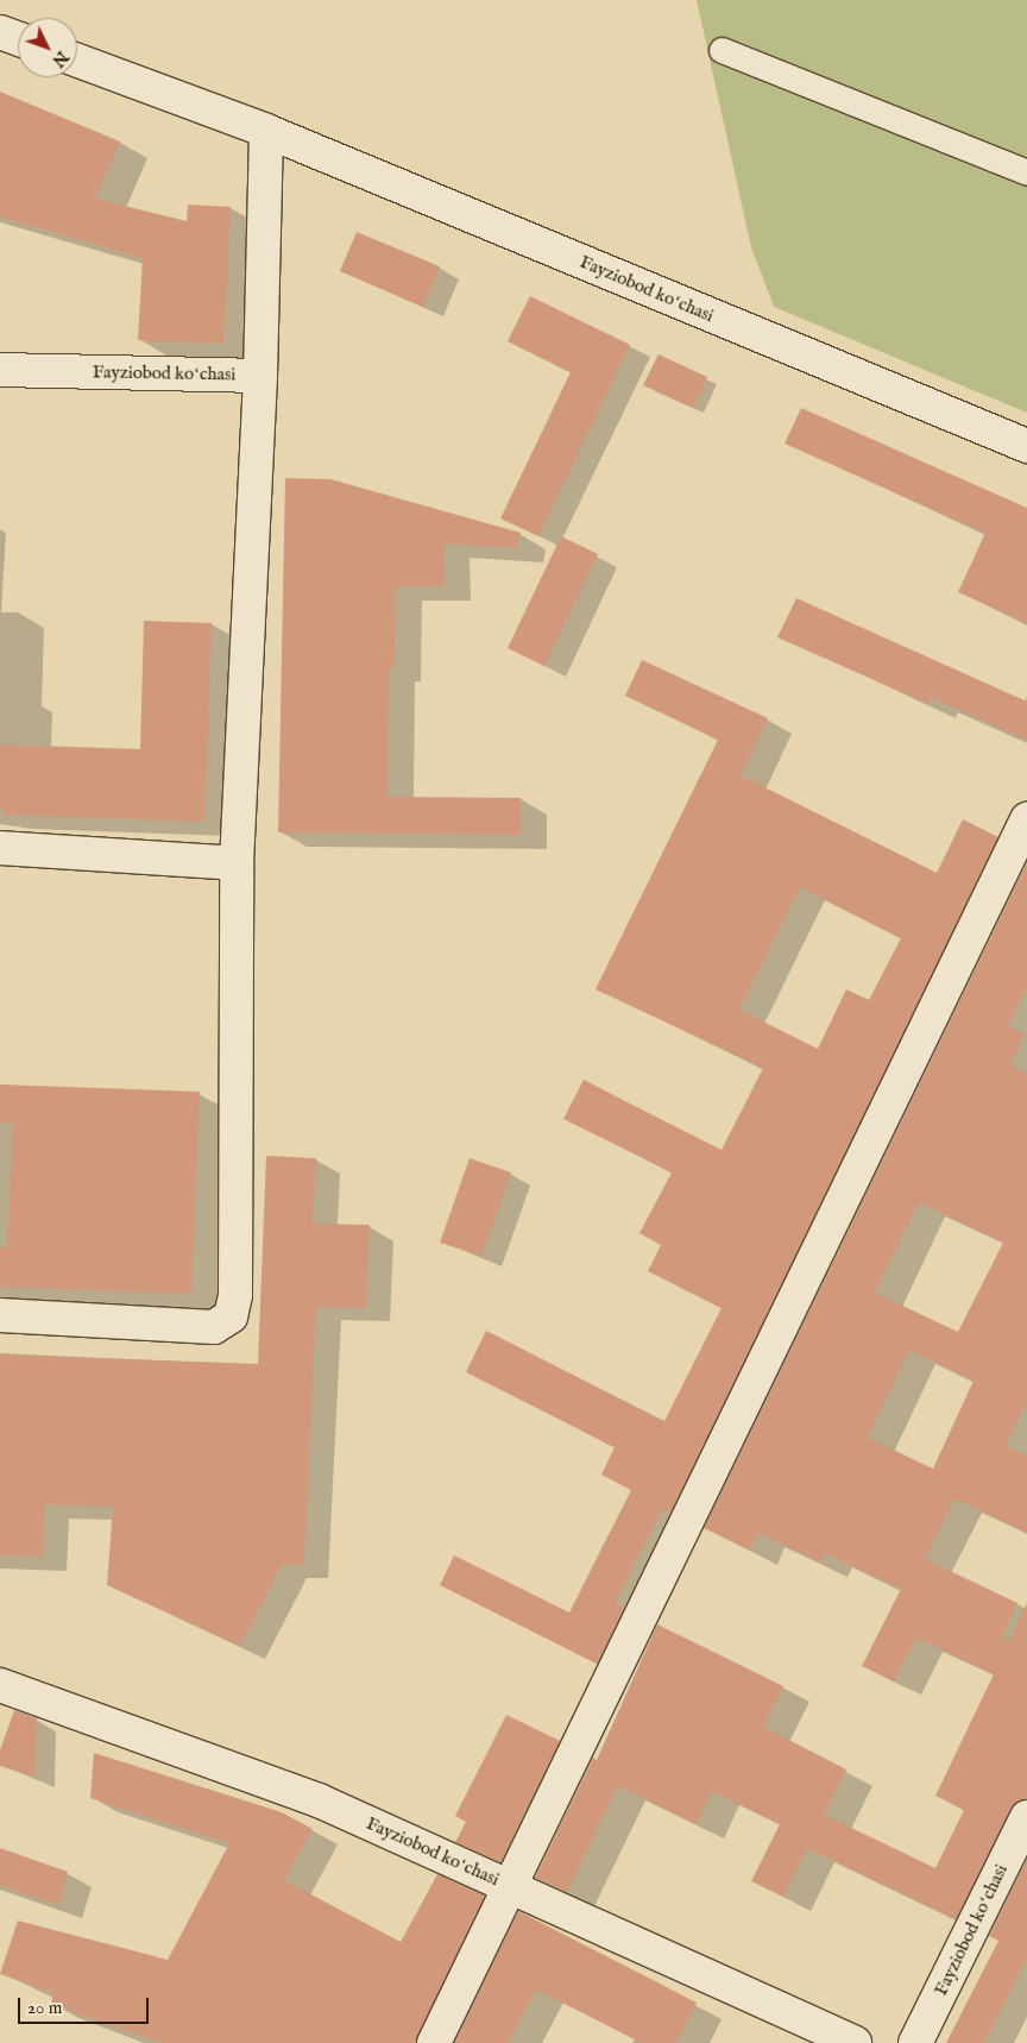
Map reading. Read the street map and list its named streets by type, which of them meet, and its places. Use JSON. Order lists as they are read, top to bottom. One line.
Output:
{"streets":{"street":["Fayziobod koʻchasi"]},"scale_bar":"20 m","north":"bottom right"}
